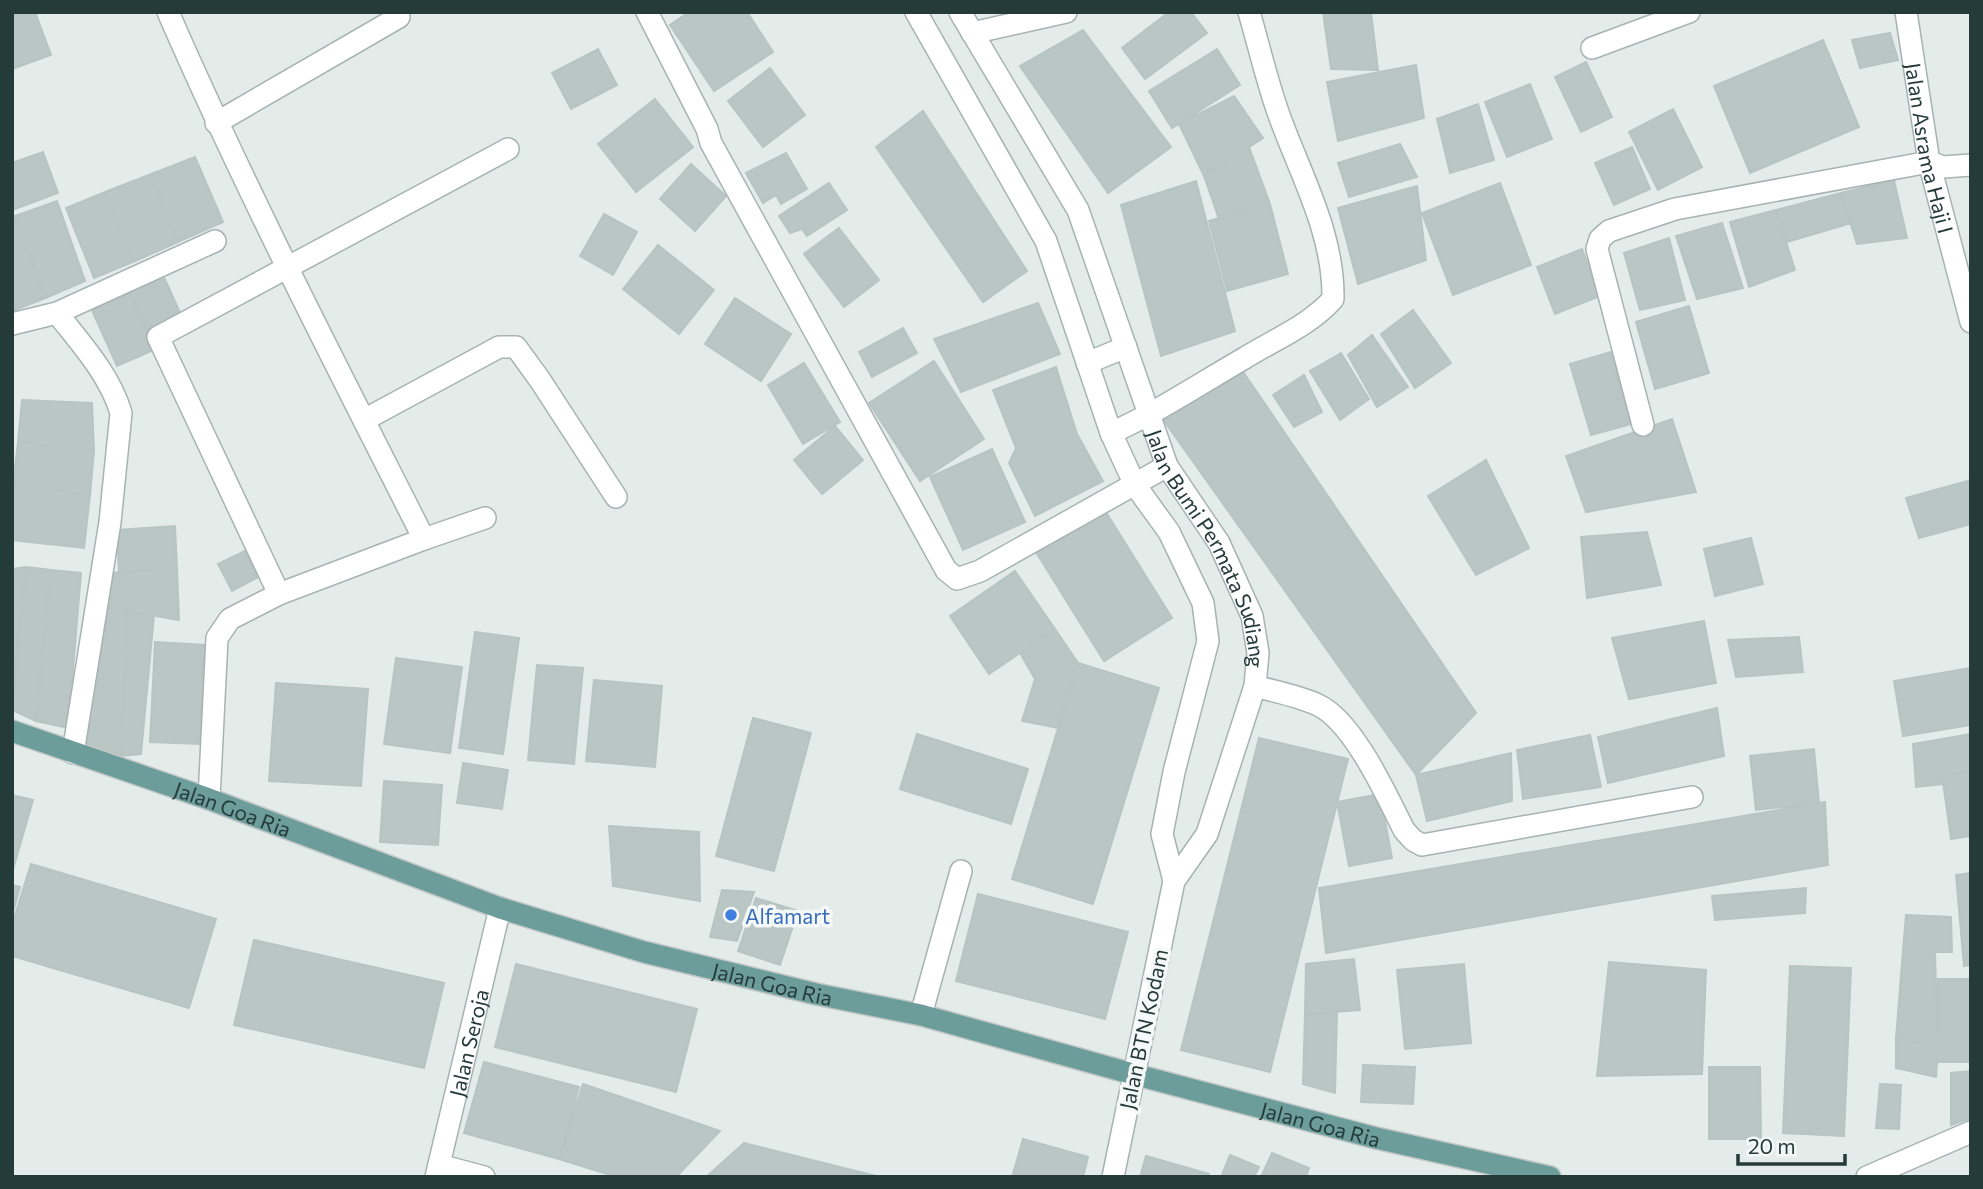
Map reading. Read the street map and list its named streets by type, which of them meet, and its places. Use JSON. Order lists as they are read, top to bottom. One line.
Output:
{"streets":{"main road":["Jalan Goa Ria"],"street":["Jalan Asrama Haji I","Jalan Bumi Permata Sudiang","Jalan BTN Kodam","Jalan Seroja"]},"crossings":[["Jalan Bumi Permata Sudiang","Jalan BTN Kodam"],["Jalan Goa Ria","Jalan BTN Kodam"],["Jalan Goa Ria","Jalan Seroja"]],"places":["Alfamart"],"scale_bar":"20 m"}
